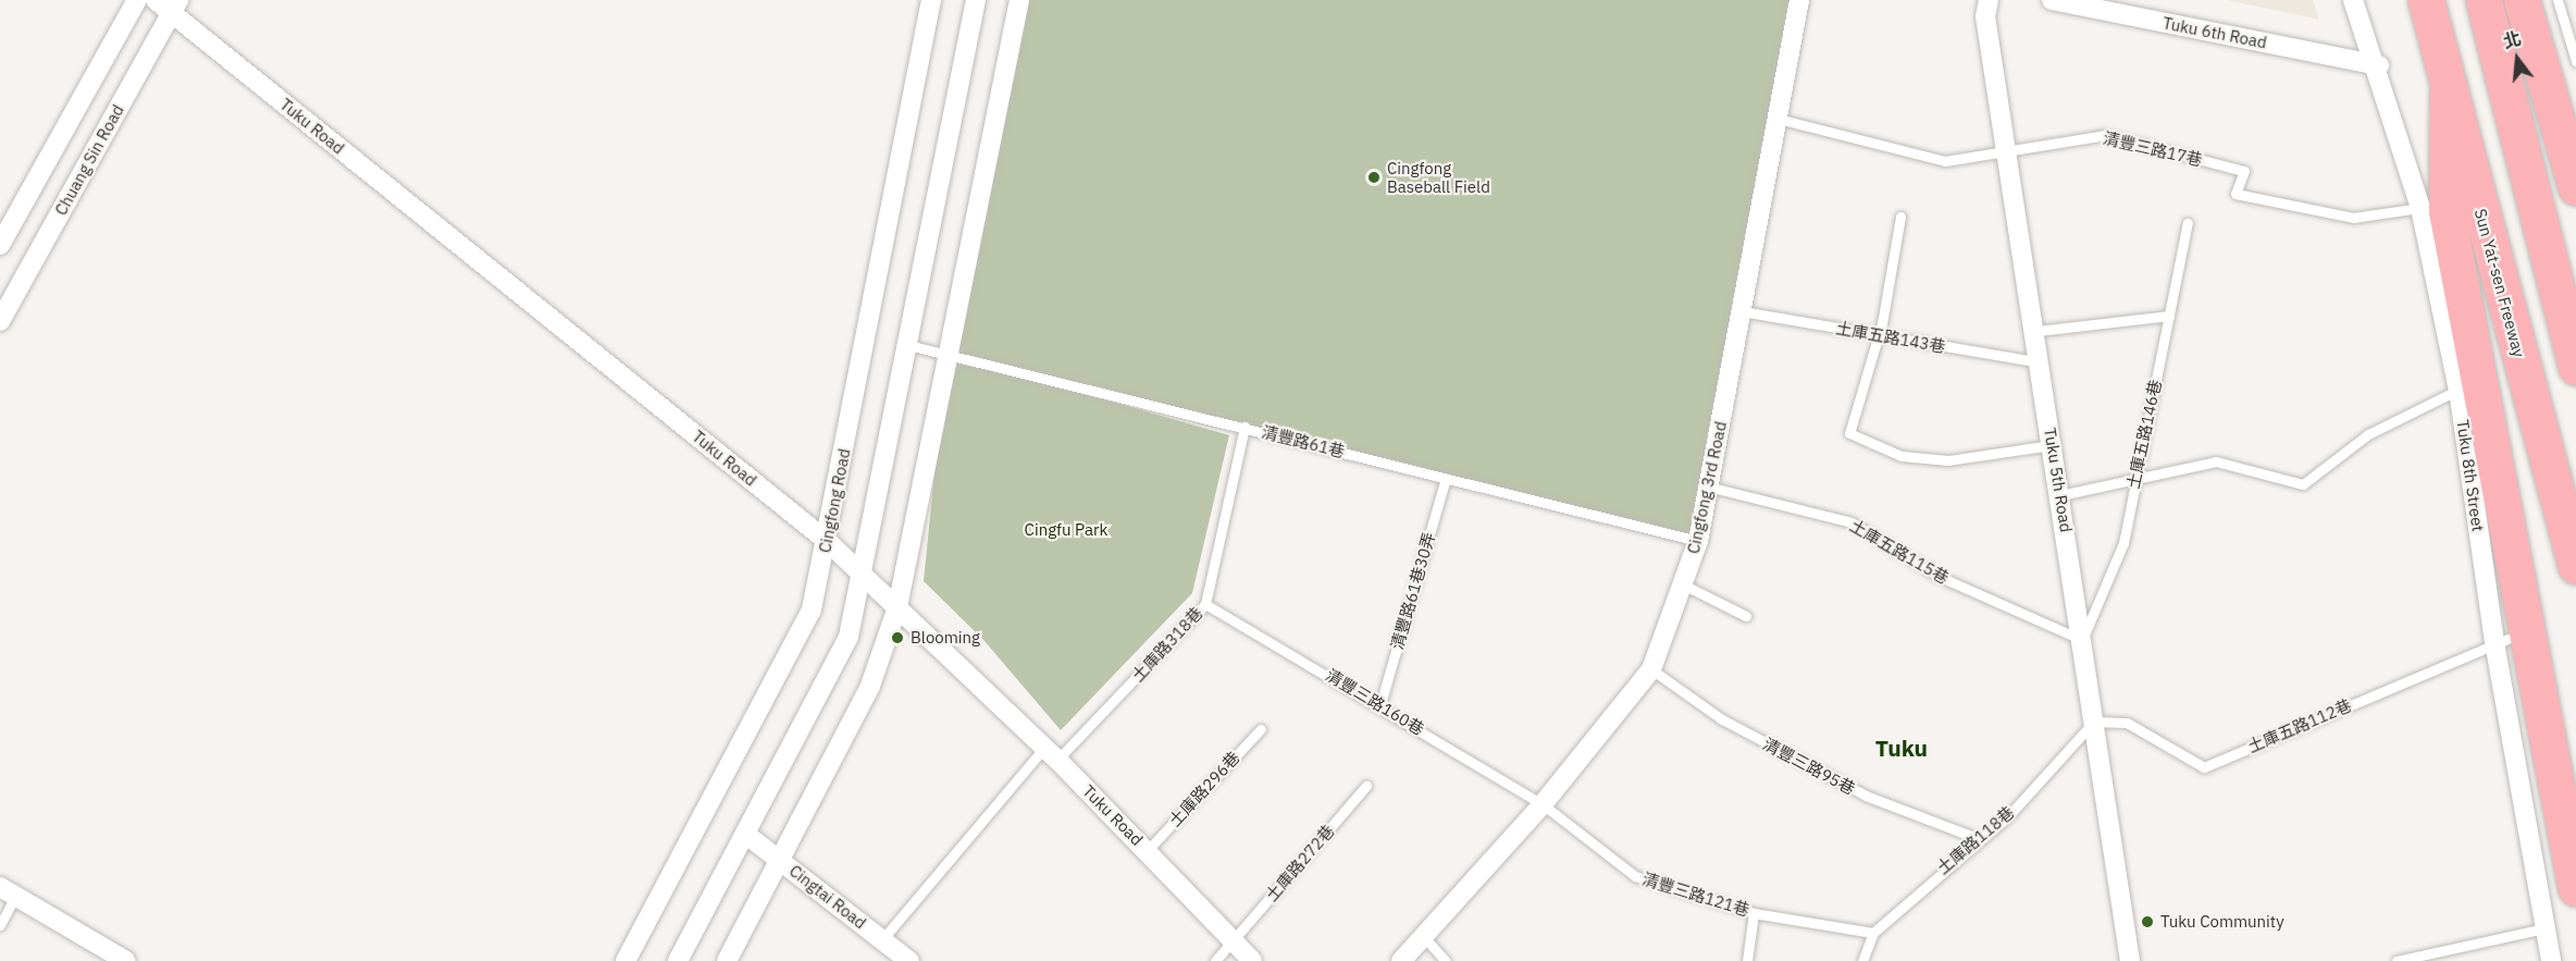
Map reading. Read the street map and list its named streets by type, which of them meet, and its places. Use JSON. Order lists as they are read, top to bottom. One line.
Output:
{"streets":{"highway":["Sun Yat-sen Freeway"],"street":["Tuku 6th Road","Tuku Road","Chuang Sin Road","Tuku 8th Street","Tuku 5th Road","Cingfong 3rd Road","Cingfong Road","Cingtai Road"],"lane":["清豐三路17巷","土庫五路143巷","土庫五路146巷","清豐路61巷","土庫五路115巷","清豐路61巷30弄","土庫路318巷","清豐三路160巷","土庫五路112巷","清豐三路95巷","土庫路296巷","土庫路118巷","土庫路272巷","清豐三路121巷"]},"crossings":[["Tuku 6th Road","Tuku 8th Street"],["Tuku Road","Chuang Sin Road"],["Tuku Road","Cingfong Road"],["Tuku Road","土庫路318巷"],["Tuku Road","土庫路296巷"],["Tuku Road","土庫路272巷"],["清豐三路17巷","Tuku 8th Street"],["清豐三路17巷","Tuku 5th Road"],["清豐三路17巷","Cingfong 3rd Road"],["土庫五路143巷","Tuku 5th Road"],["土庫五路143巷","Cingfong 3rd Road"],["土庫五路146巷","Tuku 5th Road"],["土庫五路146巷","土庫五路115巷"],["清豐路61巷","Cingfong 3rd Road"],["清豐路61巷","清豐路61巷30弄"],["清豐路61巷","土庫路318巷"],["Tuku 8th Street","土庫五路112巷"],["Tuku 5th Road","土庫五路115巷"],["Tuku 5th Road","土庫五路112巷"],["Tuku 5th Road","土庫路118巷"],["Cingfong 3rd Road","土庫五路115巷"],["Cingfong 3rd Road","清豐三路160巷"],["Cingfong 3rd Road","清豐三路95巷"],["Cingfong 3rd Road","清豐三路121巷"],["清豐路61巷30弄","清豐三路160巷"],["土庫路318巷","清豐三路160巷"],["土庫路318巷","Cingtai Road"],["清豐三路160巷","清豐三路121巷"],["土庫五路112巷","土庫路118巷"],["清豐三路95巷","土庫路118巷"],["土庫路118巷","清豐三路121巷"]],"districts":["Tuku"],"parks":["Cingfu Park"],"places":["Cingfong Baseball Field","Blooming","Tuku Community"],"north":"top"}
